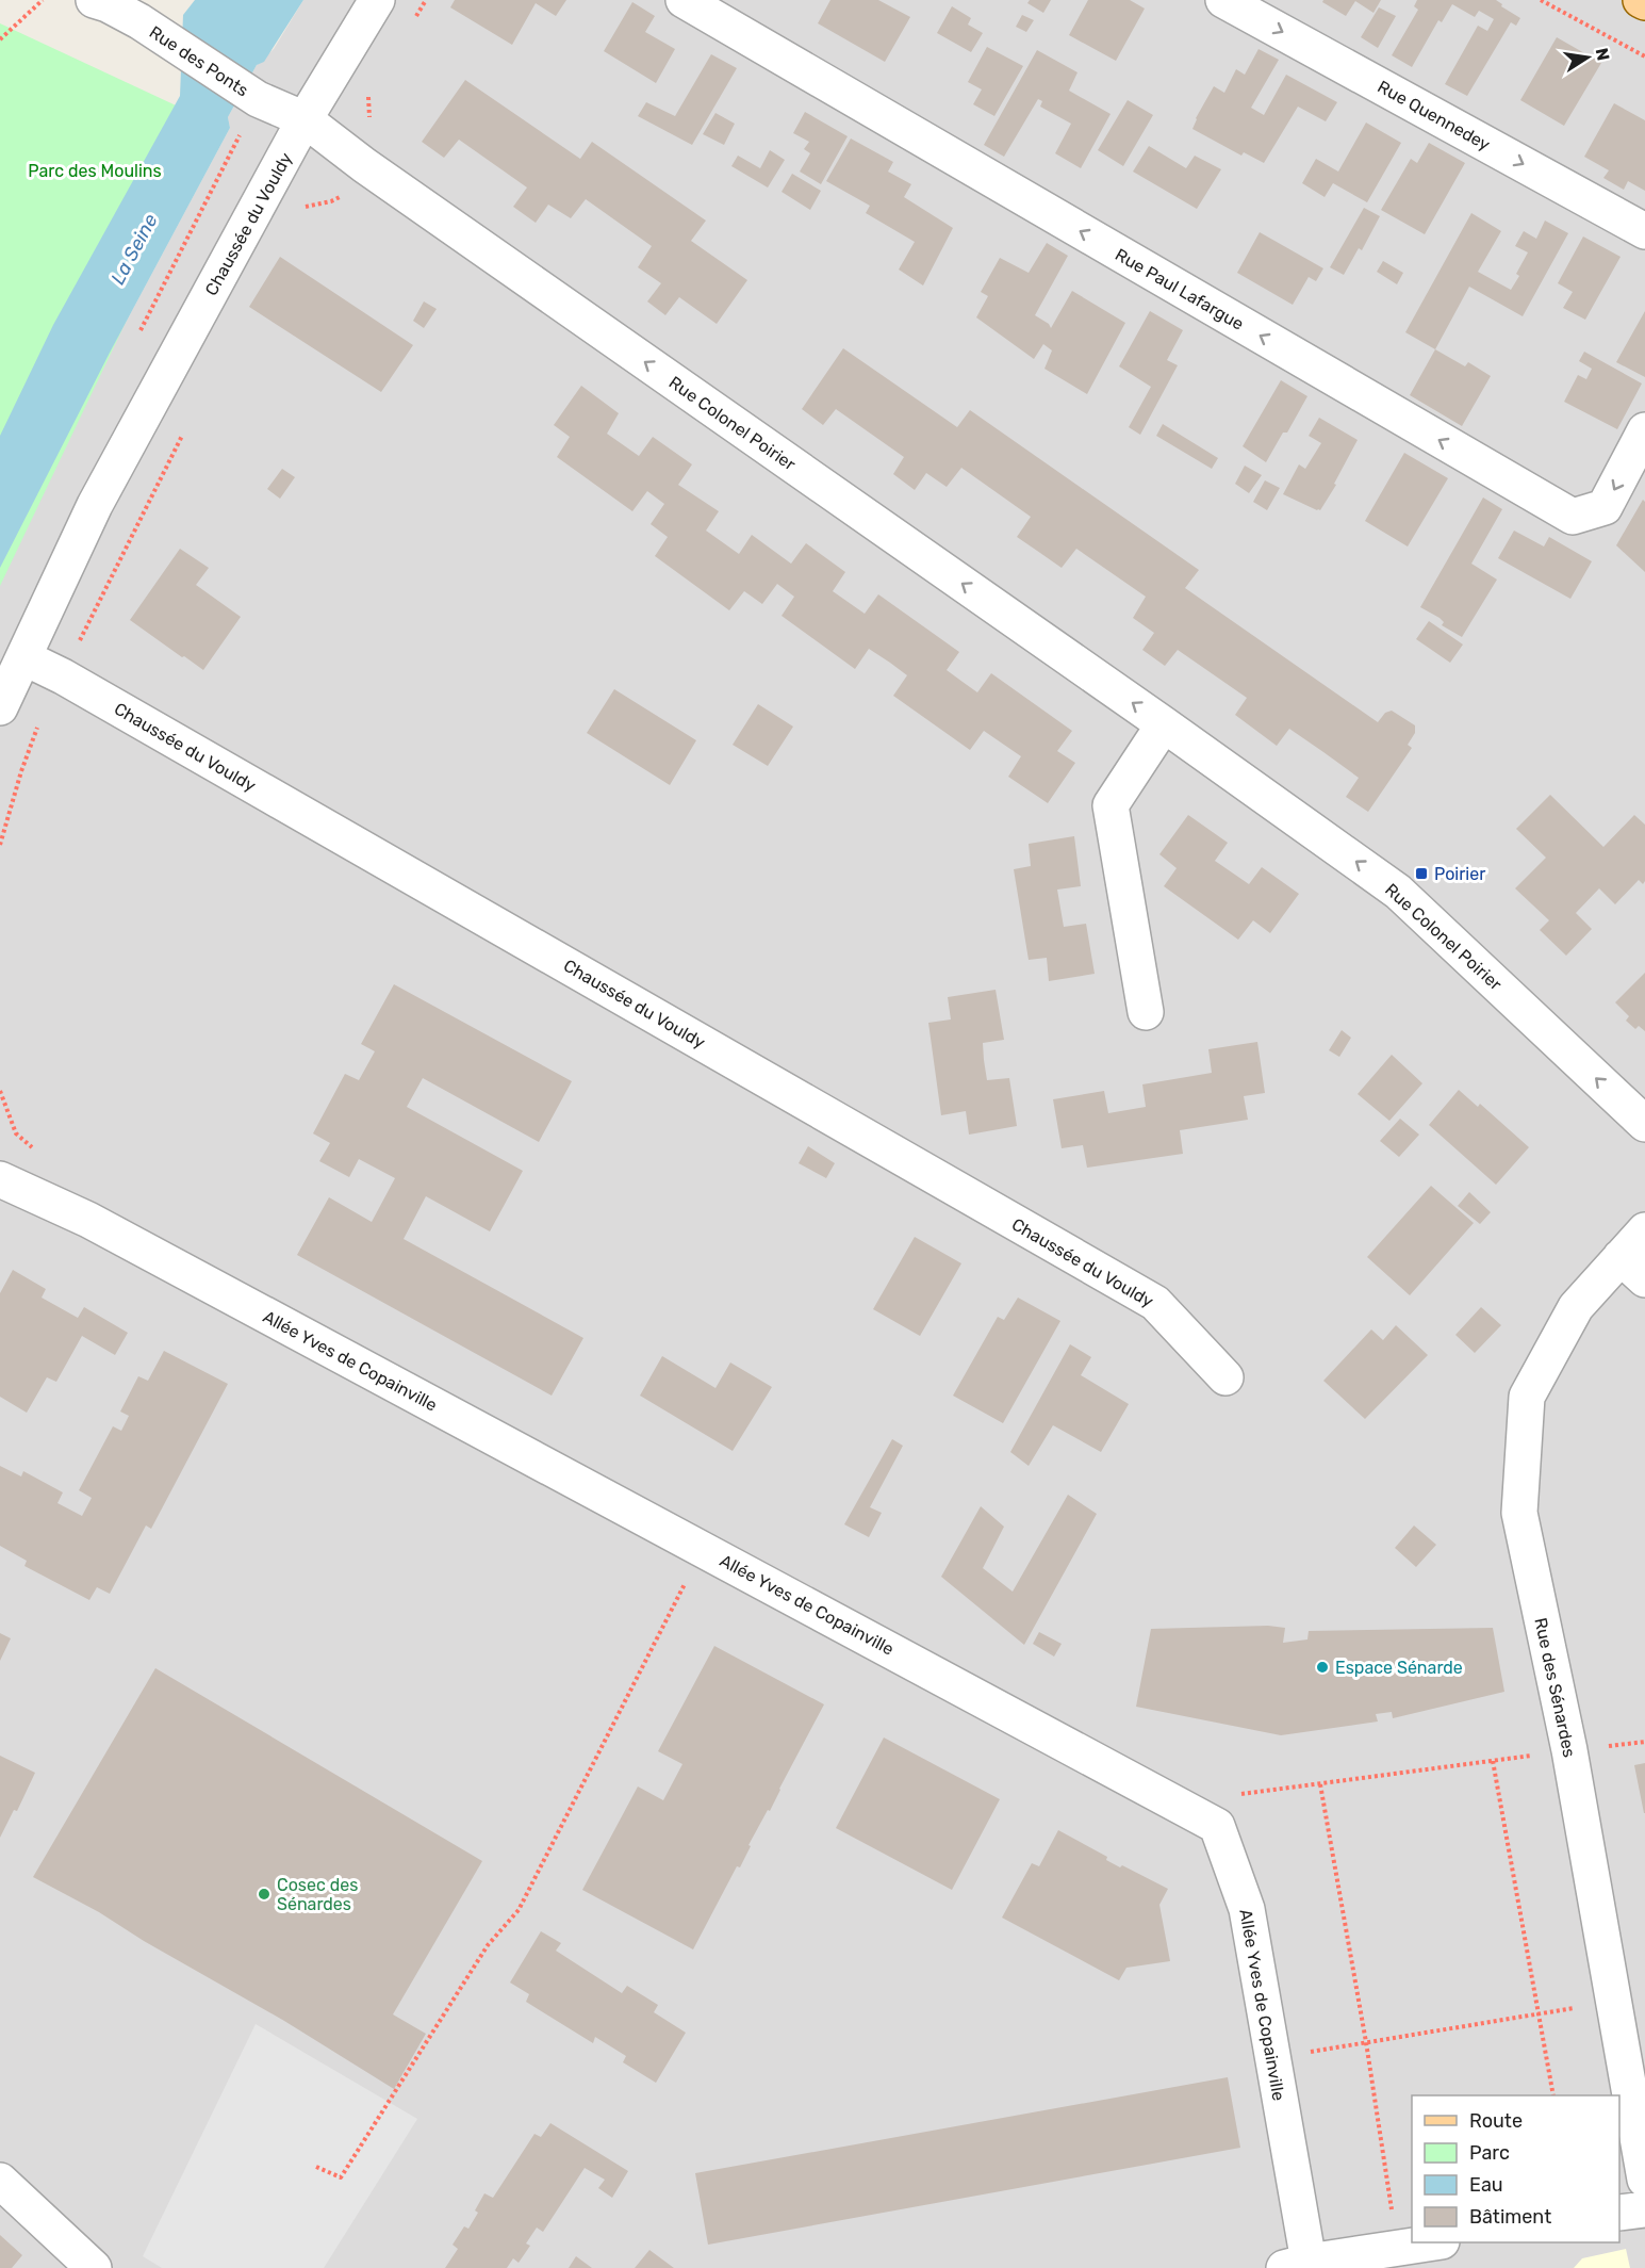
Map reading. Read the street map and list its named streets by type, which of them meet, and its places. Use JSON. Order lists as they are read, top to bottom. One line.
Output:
{"streets":{"street":["Rue des Ponts","Rue Quennedey","Chaussée du Vouldy","Rue Paul Lafargue","Rue Colonel Poirier","Allée Yves de Copainville","Rue des Sénardes"]},"crossings":[["Rue des Ponts","Chaussée du Vouldy"],["Rue des Ponts","Rue Colonel Poirier"],["Chaussée du Vouldy","Rue Colonel Poirier"]],"one_way":["Rue Quennedey","Rue Paul Lafargue","Rue Colonel Poirier"],"water":["La Seine"],"parks":["Parc des Moulins"],"places":{"transit":["Poirier"],"other":["Espace Sénarde","Cosec des Sénardes"]},"legend":["Route","Parc","Eau","Bâtiment"],"north":"right"}
